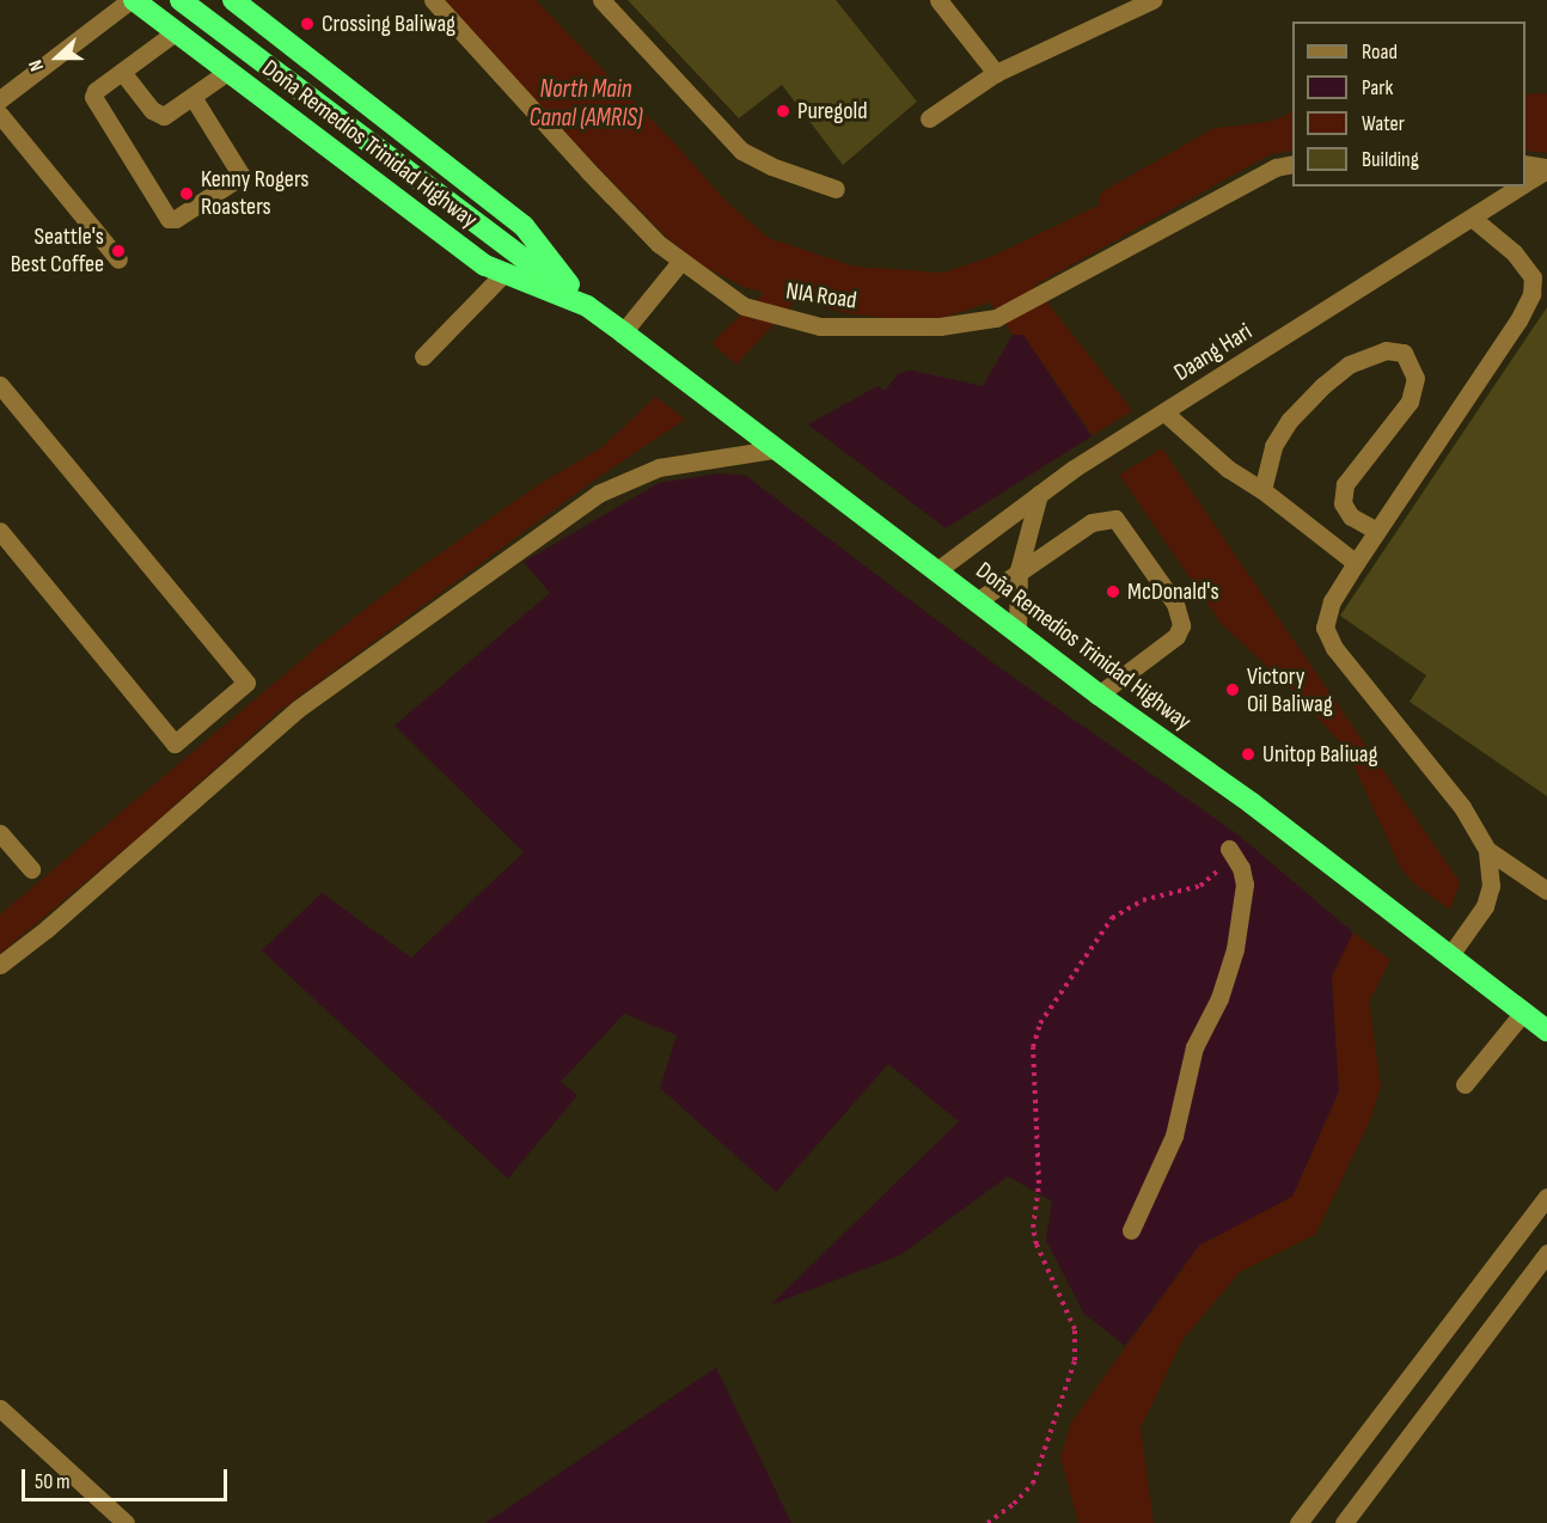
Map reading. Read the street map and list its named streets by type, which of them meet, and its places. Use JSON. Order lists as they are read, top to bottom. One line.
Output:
{"streets":{"highway":["Doña Remedios Trinidad Highway"],"street":["NIA Road","Daang Hari"]},"crossings":[["Doña Remedios Trinidad Highway","Daang Hari"]],"water":["North Main Canal (AMRIS)"],"places":["Crossing Baliwag","Puregold","Kenny Rogers Roasters","Seattle's Best Coffee","McDonald's","Victory Oil Baliwag","Unitop Baliuag"],"legend":["Road","Park","Water","Building"],"scale_bar":"50 m","north":"left"}
